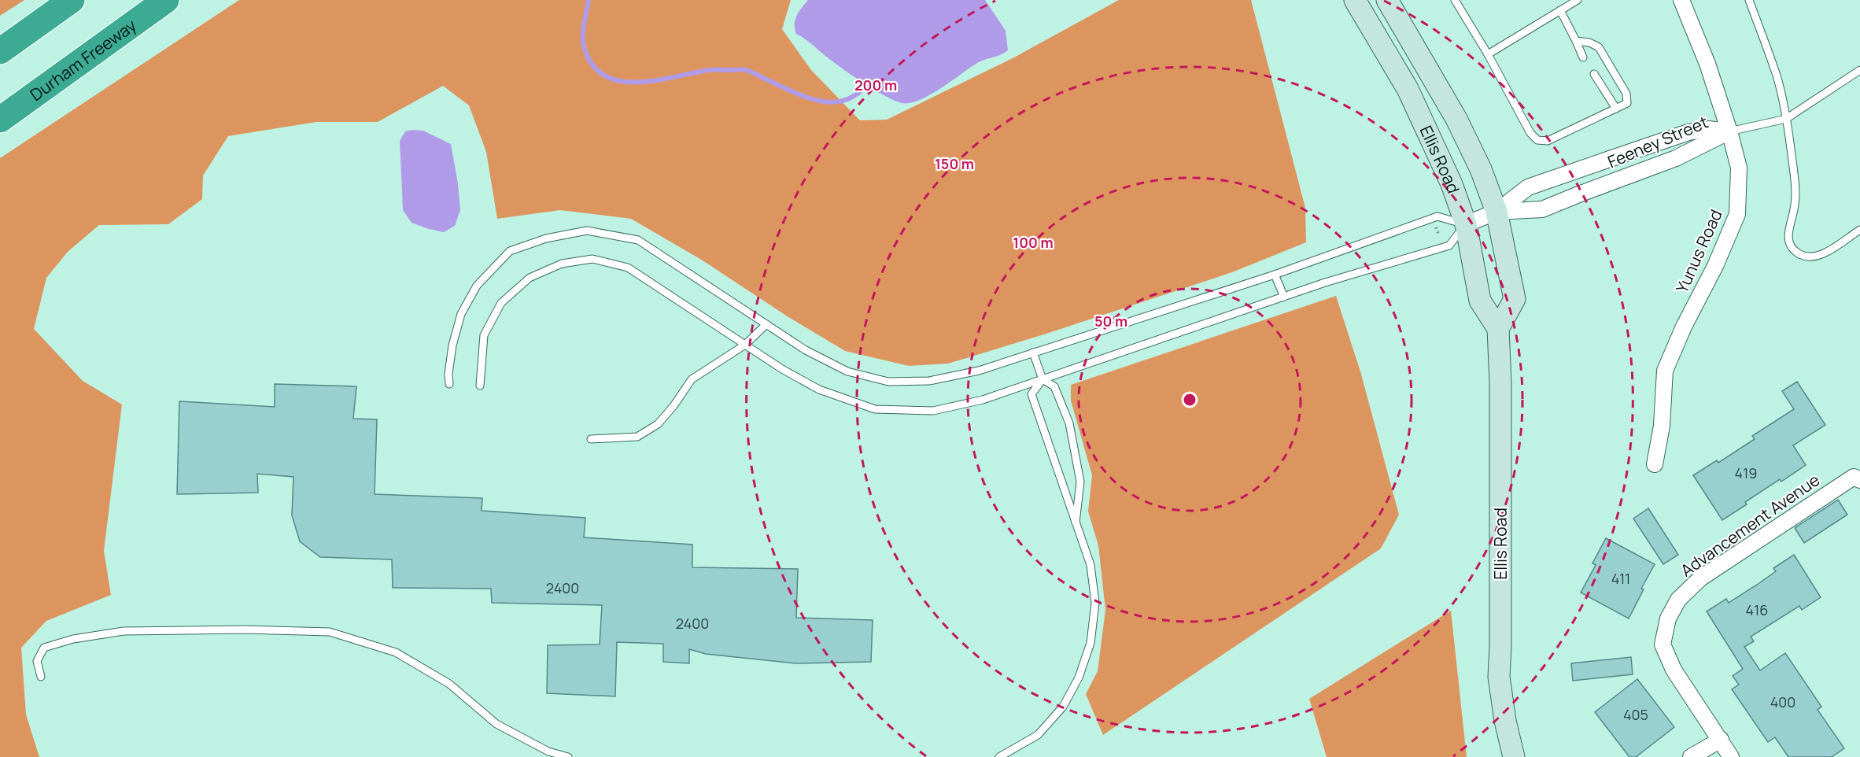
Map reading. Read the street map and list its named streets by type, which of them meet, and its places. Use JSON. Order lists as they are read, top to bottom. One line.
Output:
{"streets":{"highway":["Durham Freeway"],"main road":["Ellis Road"],"street":["Feeney Street","Yunus Road","Advancement Avenue"]},"crossings":[["Feeney Street","Ellis Road"],["Feeney Street","Yunus Road"]],"house_numbers":["419","411","2400","416","2400","400","405"],"rings":["200 m","150 m","100 m","50 m"]}
